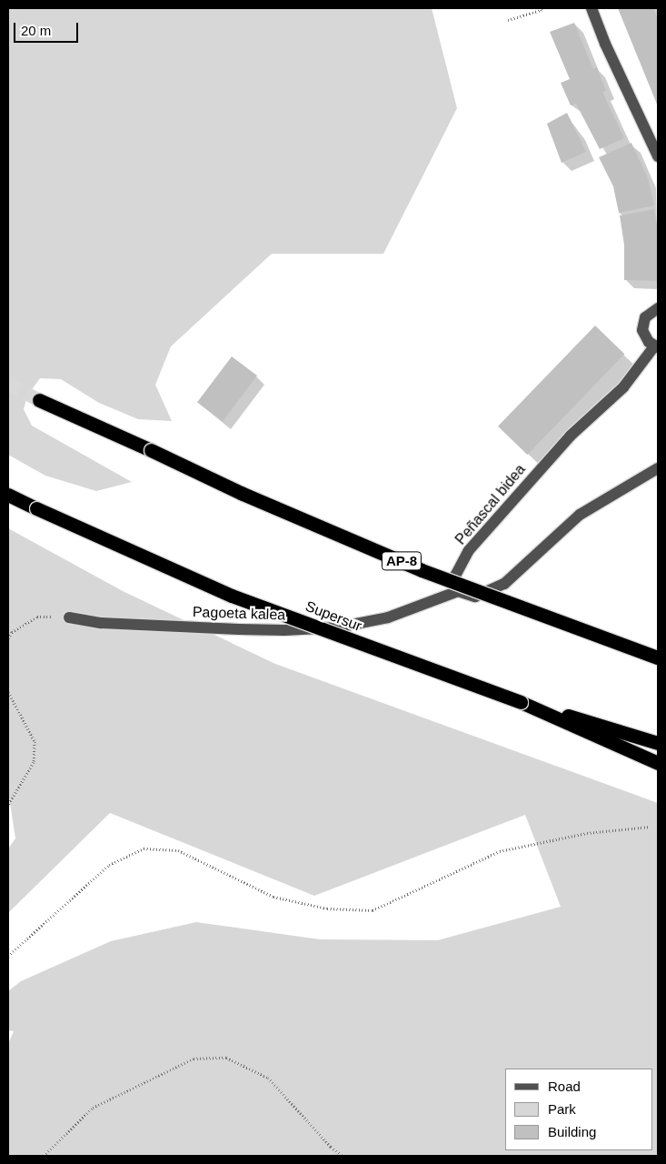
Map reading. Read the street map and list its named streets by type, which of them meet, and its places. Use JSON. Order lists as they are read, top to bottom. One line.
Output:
{"streets":{"highway":["AP-8","Supersur"],"street":["Peñascal bidea","Pagoeta kalea"]},"crossings":[["Peñascal bidea","Pagoeta kalea"]],"legend":["Road","Park","Building"],"scale_bar":"20 m"}
